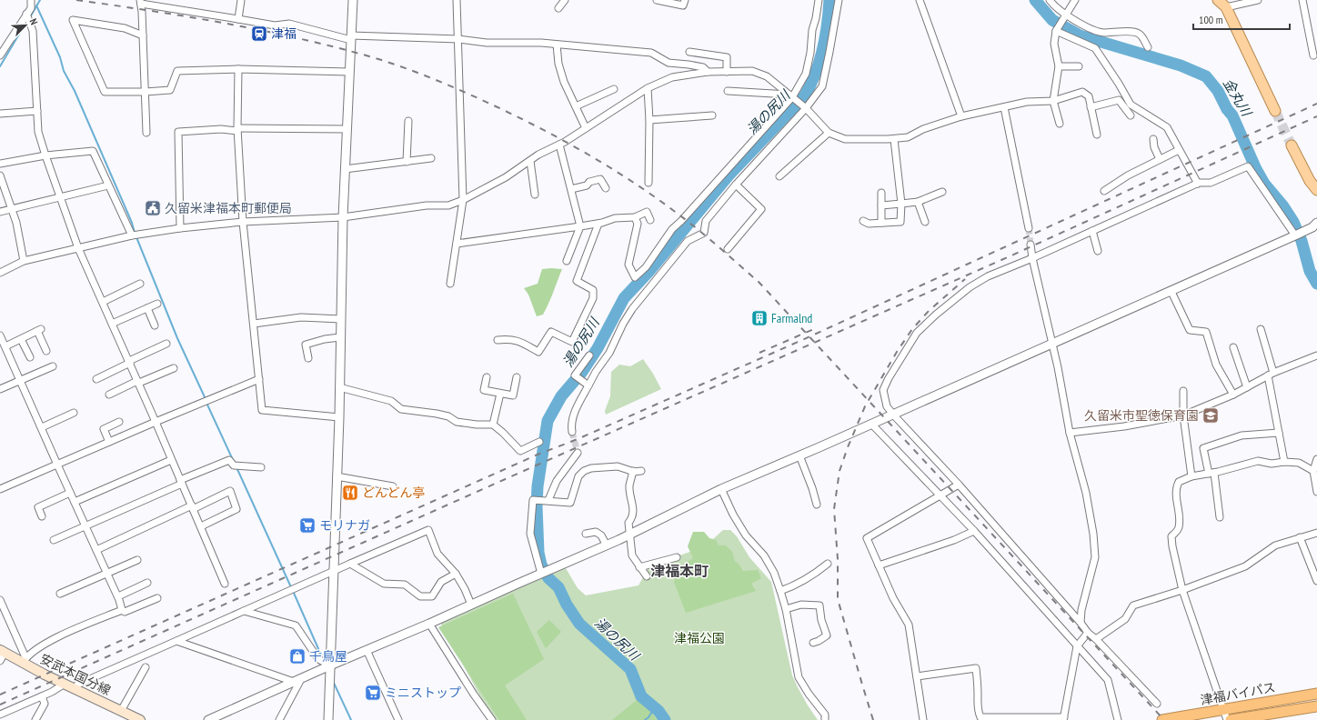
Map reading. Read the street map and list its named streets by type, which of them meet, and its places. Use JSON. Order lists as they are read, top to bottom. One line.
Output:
{"streets":{"highway":["津福バイパス"],"main road":["安武本国分線"]},"districts":["津福本町"],"water":["金丸川","湯の尻川"],"parks":["津福公園"],"places":{"station":["津福"],"public building":["久留米津福本町郵便局"],"building":["Farmalnd"],"school or university":["久留米市聖徳保育園"],"restaurant":["どんどん亭"],"supermarket":["モリナガ","ミニストップ"],"shop":["千鳥屋"]},"scale_bar":"100 m","north":"top right"}
